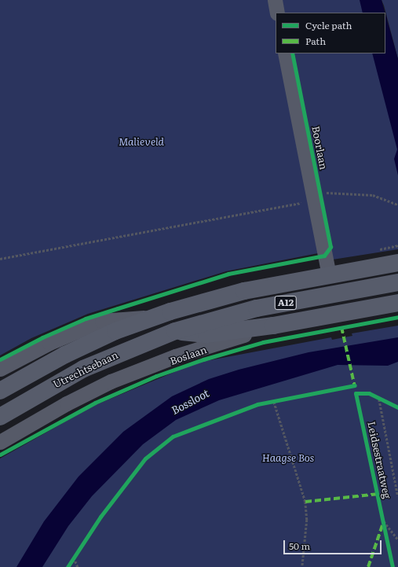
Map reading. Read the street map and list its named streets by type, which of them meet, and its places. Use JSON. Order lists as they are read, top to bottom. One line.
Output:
{"streets":{"main road":["A12","Boslaan","Utrechtsebaan"],"street":["Boorlaan"],"cycle path":["Leidsestraatweg"]},"crossings":[["Boorlaan","A12"],["A12","Boslaan"],["A12","Utrechtsebaan"]],"water":["Bossloot"],"parks":["Malieveld","Haagse Bos"],"legend":["Cycle path","Path"],"scale_bar":"50 m"}
